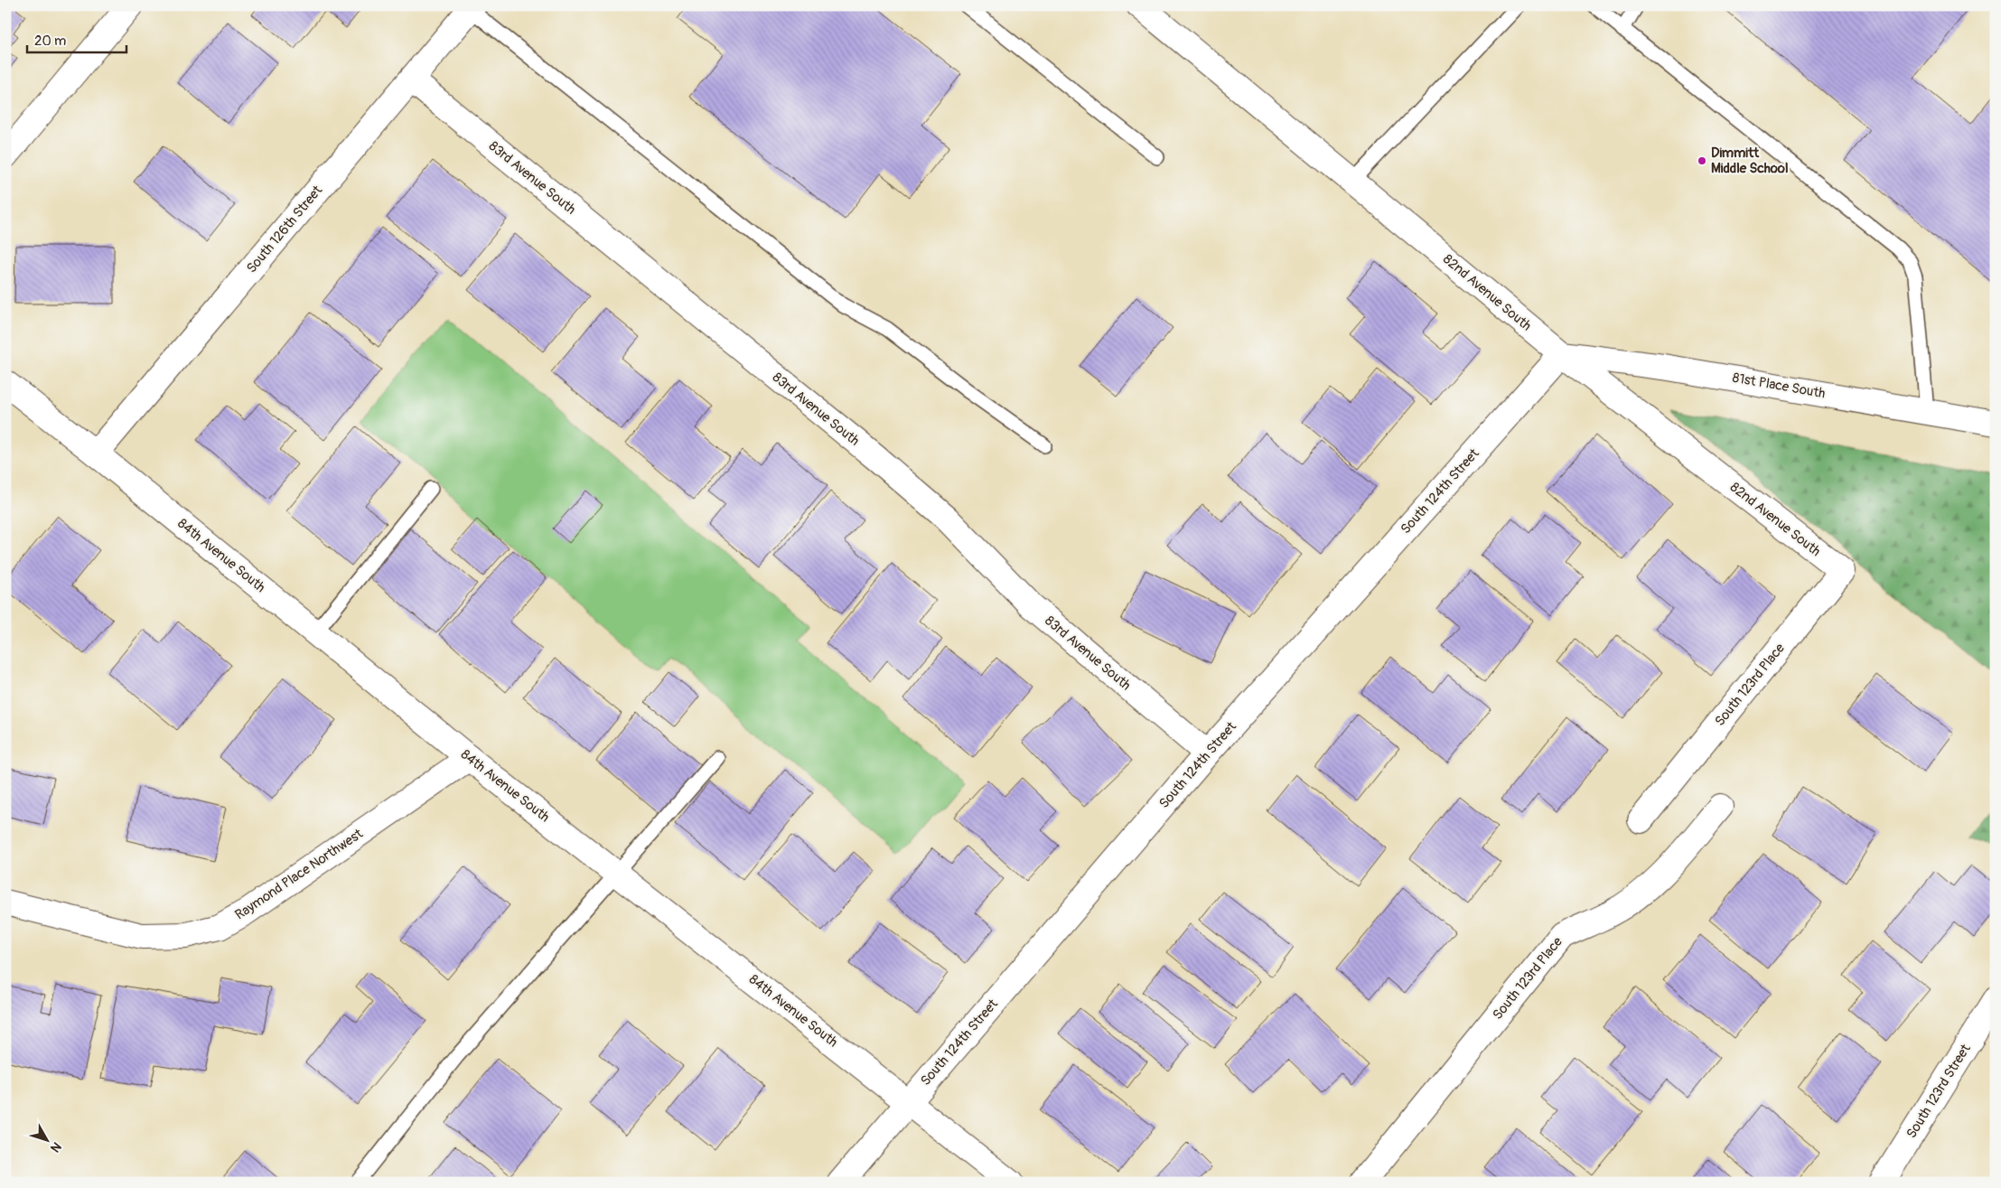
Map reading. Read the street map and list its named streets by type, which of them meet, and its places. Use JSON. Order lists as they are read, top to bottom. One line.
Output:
{"streets":{"street":["83rd Avenue South","South 126th Street","82nd Avenue South","81st Place South","South 124th Street","84th Avenue South","South 123rd Place","Raymond Place Northwest","South 123rd Street"]},"crossings":[["83rd Avenue South","South 126th Street"],["83rd Avenue South","South 124th Street"],["South 126th Street","84th Avenue South"],["82nd Avenue South","81st Place South"],["82nd Avenue South","South 124th Street"],["82nd Avenue South","South 123rd Place"],["81st Place South","South 124th Street"],["South 124th Street","84th Avenue South"],["84th Avenue South","Raymond Place Northwest"]],"places":["Dimmitt Middle School"],"scale_bar":"20 m","north":"bottom right"}
